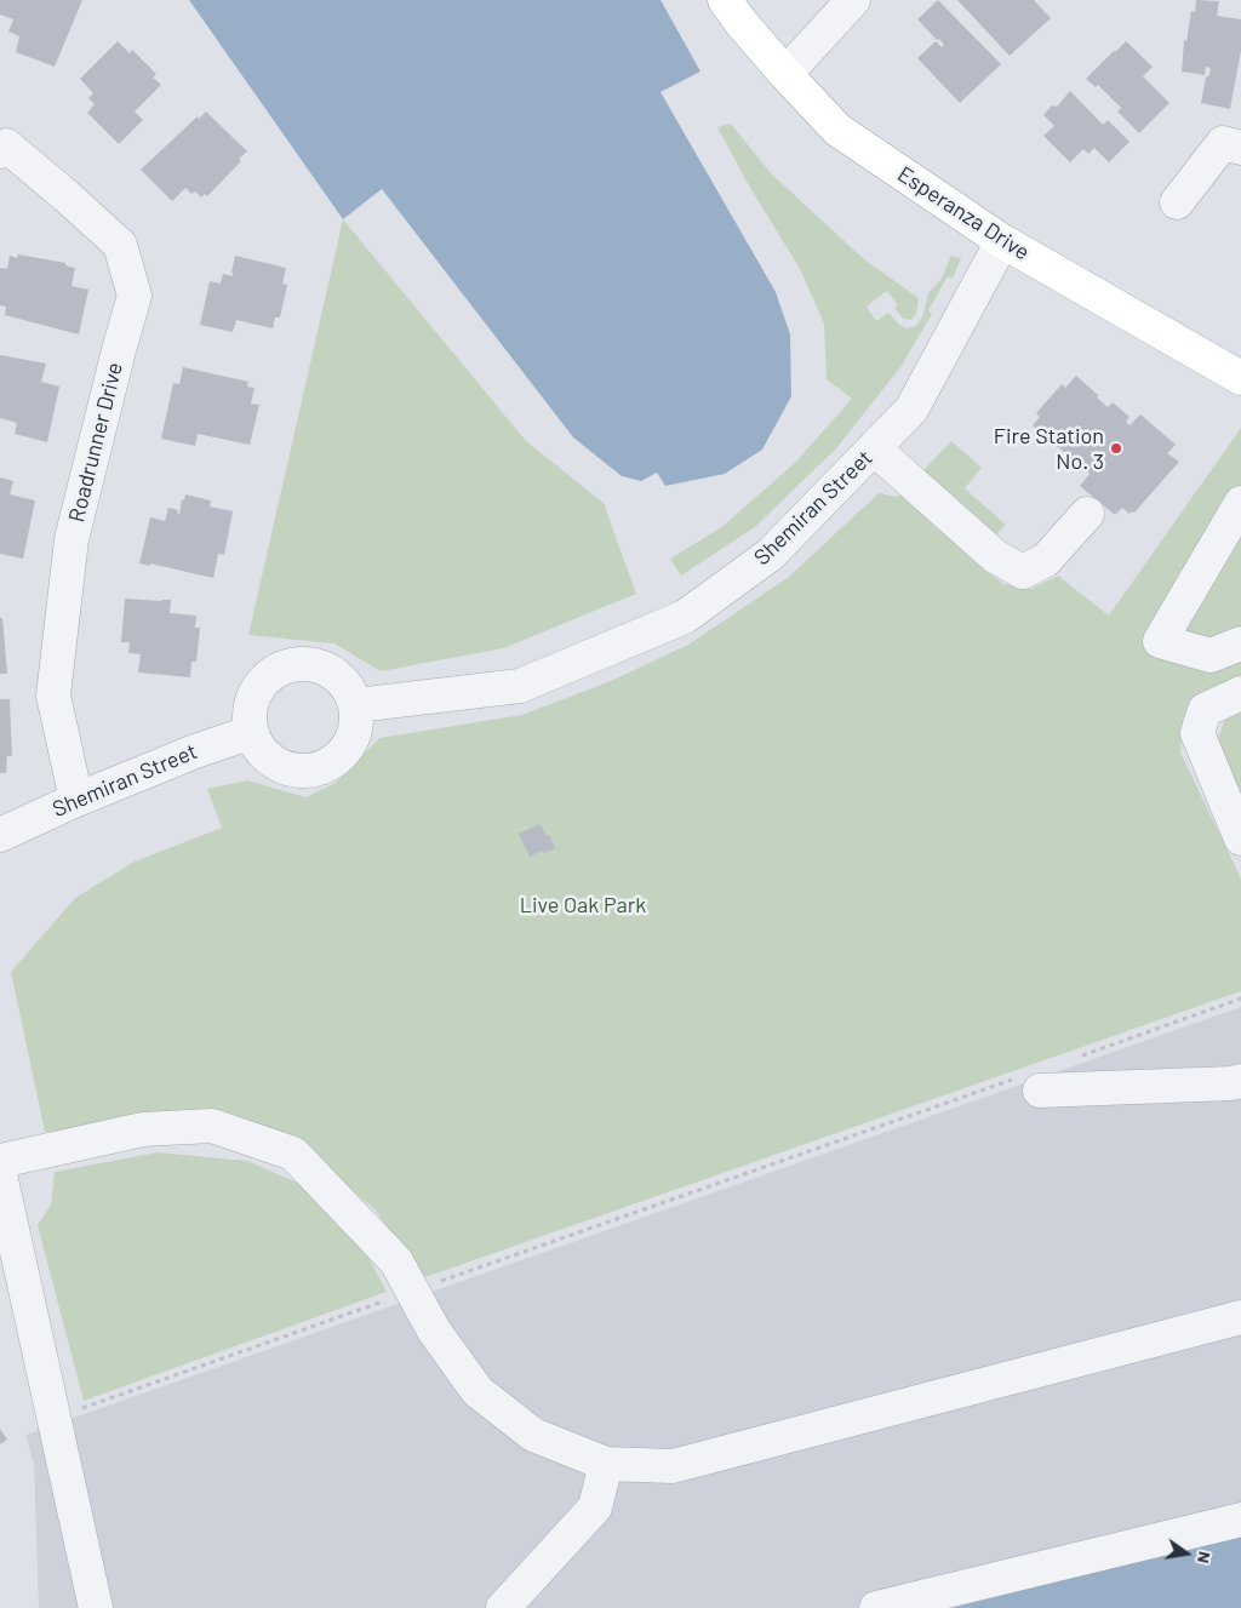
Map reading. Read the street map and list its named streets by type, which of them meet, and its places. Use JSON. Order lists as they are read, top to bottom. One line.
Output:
{"streets":{"main road":["Esperanza Drive"],"street":["Roadrunner Drive","Shemiran Street"]},"crossings":[["Esperanza Drive","Shemiran Street"],["Roadrunner Drive","Shemiran Street"]],"parks":["Live Oak Park"],"places":["Fire Station No. 3"],"north":"right"}
